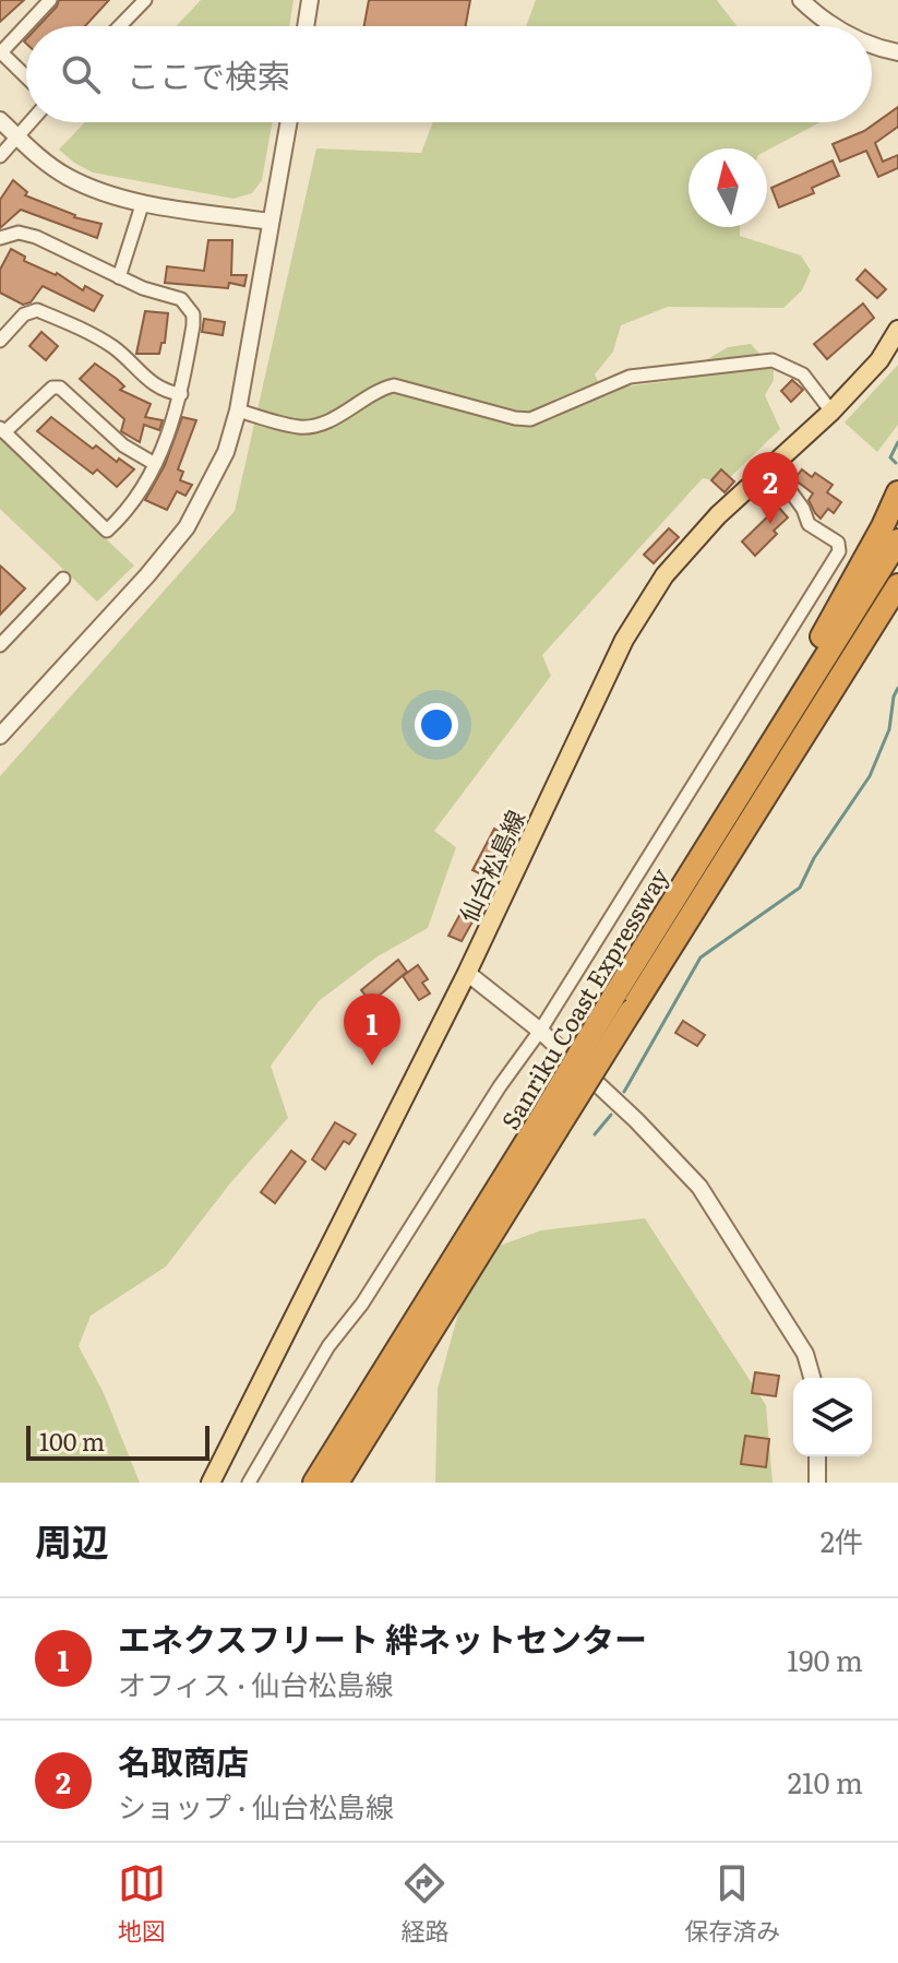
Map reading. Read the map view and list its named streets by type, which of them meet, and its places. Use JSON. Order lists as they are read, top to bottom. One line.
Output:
{"streets":{"highway":["Sanriku Coast Expressway"],"main road":["仙台松島線"]},"scale_bar":"100 m","north":"top","page":{"search":"ここで検索","pins":["2","1"],"scale":"100 m","heading":["周辺","2件"],"list":[{"mark":"1","name":"エネクスフリート 絆ネットセンター","note":"オフィス · 仙台松島線","value":"190 m"},{"mark":"2","name":"名取商店","note":"ショップ · 仙台松島線","value":"210 m"}],"nav":["地図","経路","保存済み"]}}
